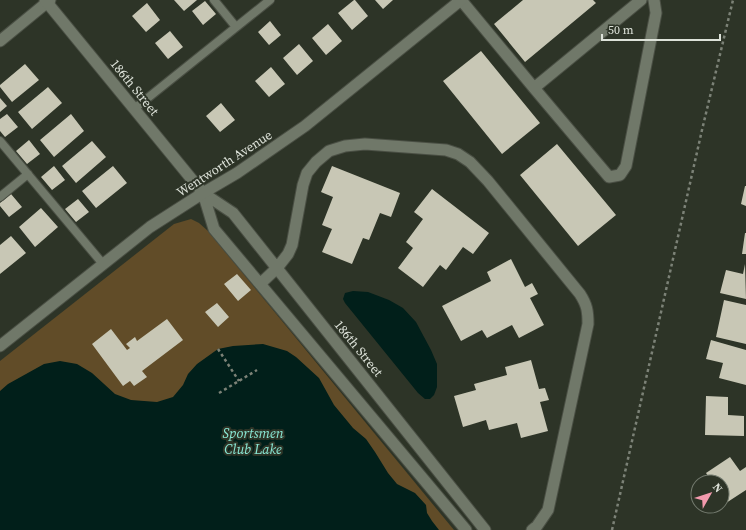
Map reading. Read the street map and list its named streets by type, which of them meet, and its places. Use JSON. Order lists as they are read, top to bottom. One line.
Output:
{"streets":{"street":["186th Street","Wentworth Avenue"]},"crossings":[["186th Street","Wentworth Avenue"]],"water":["Sportsmen Club Lake"],"scale_bar":"50 m","north":"top right"}
